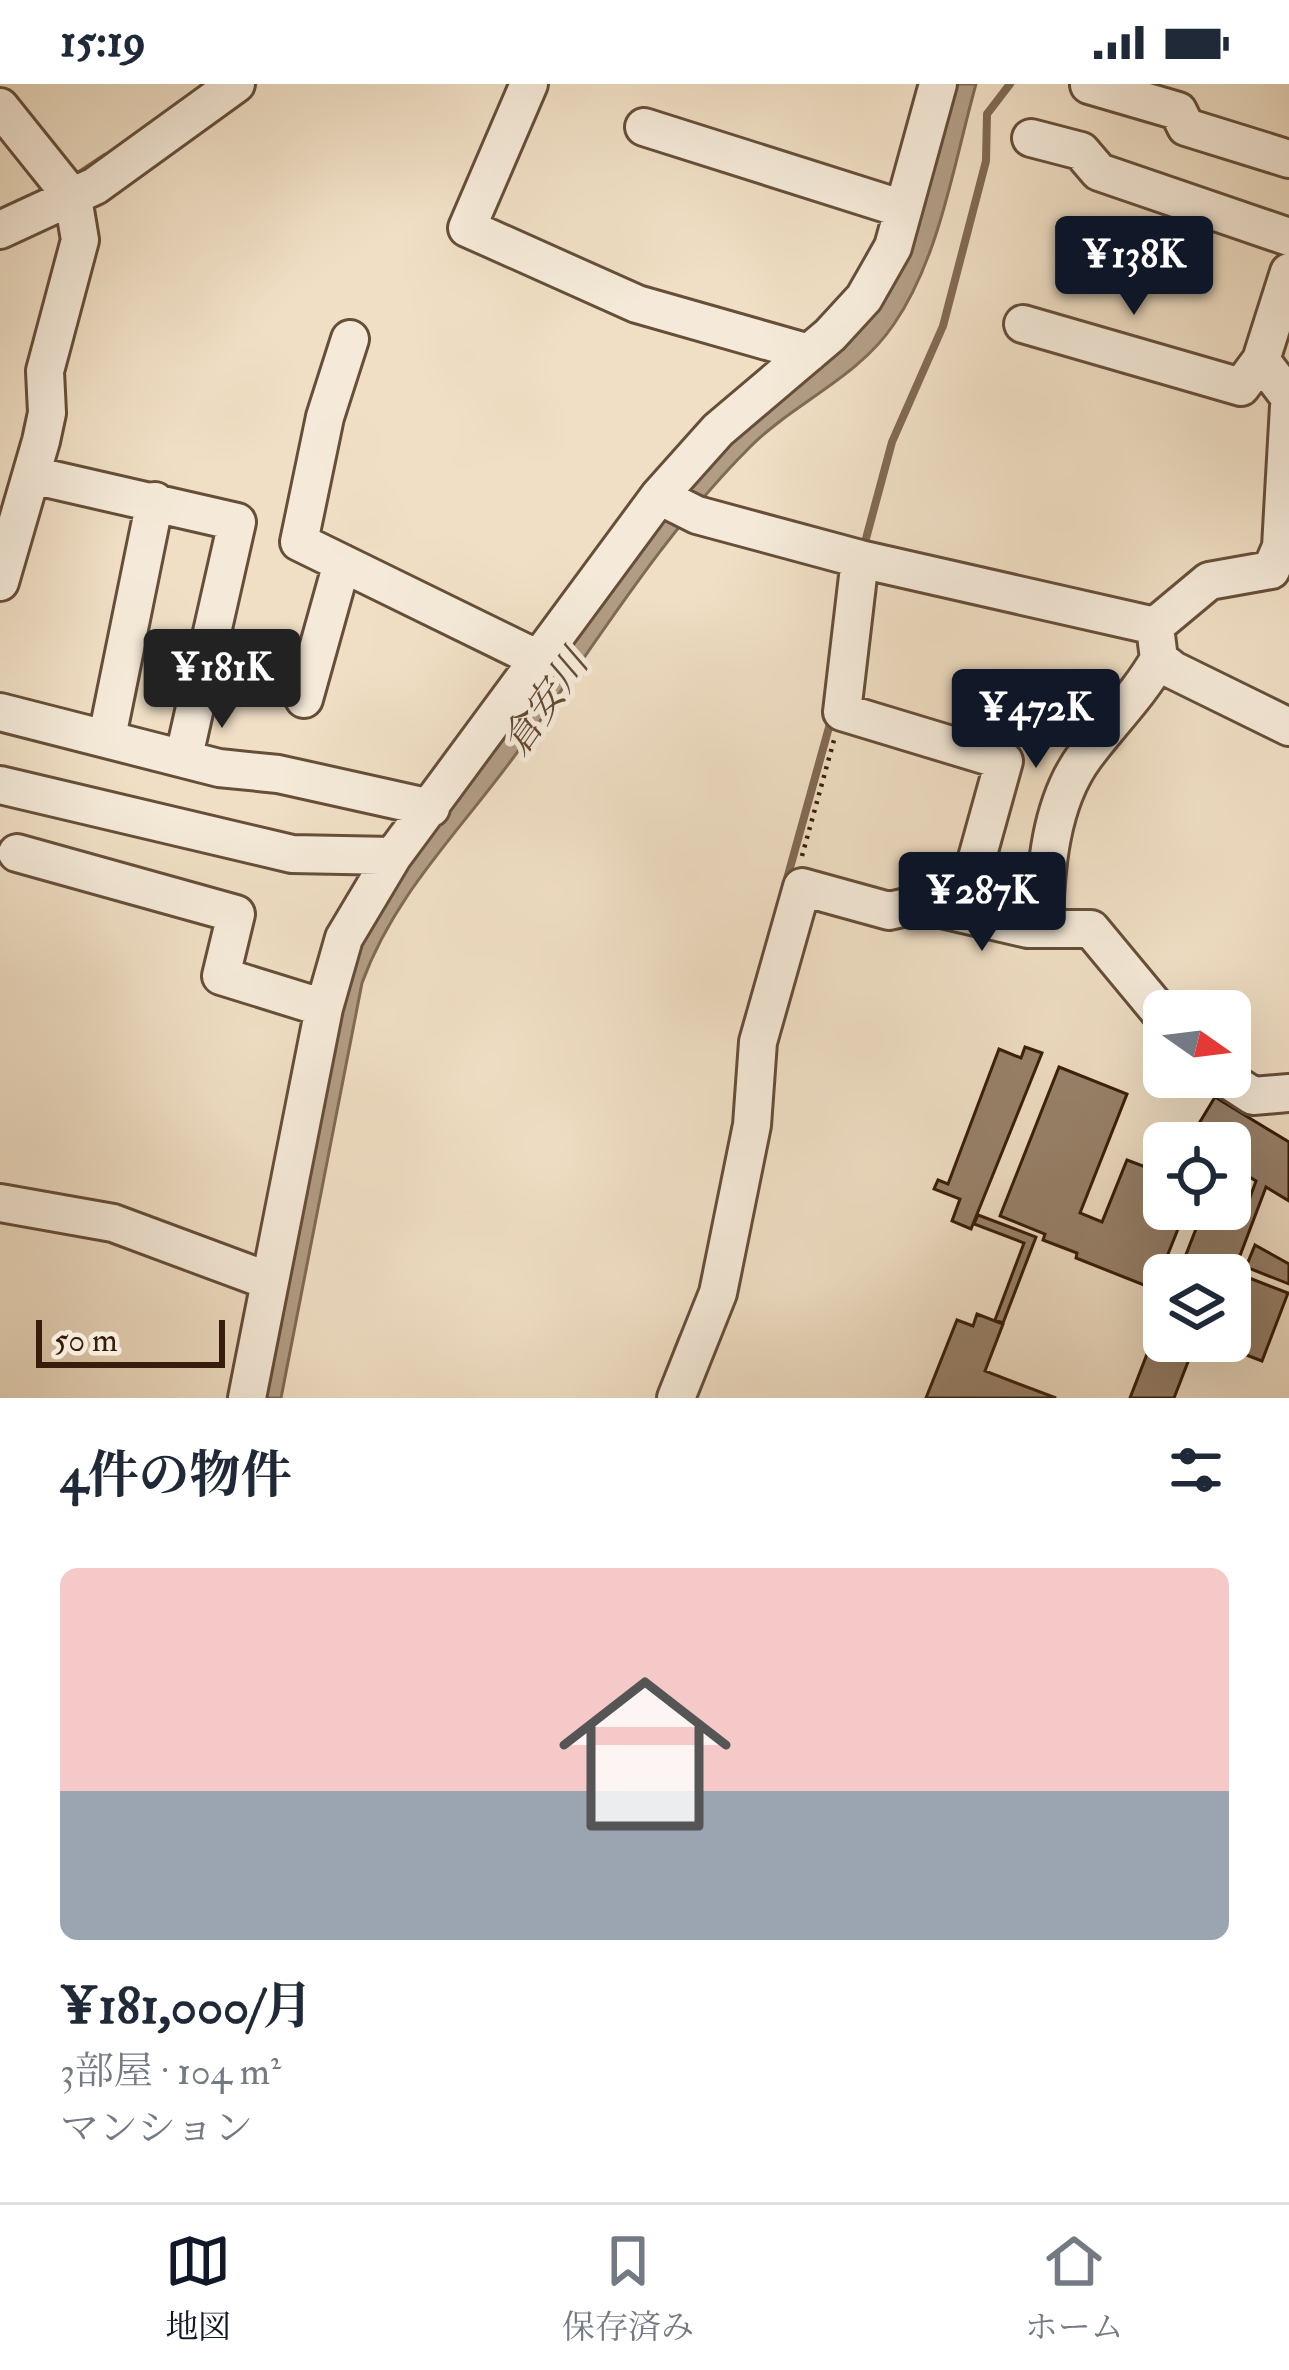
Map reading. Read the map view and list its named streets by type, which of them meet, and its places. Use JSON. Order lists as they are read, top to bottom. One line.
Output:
{"water":["倉安川"],"scale_bar":"50 m","north":"right","page":{"status":"15:19","price":["¥138K","¥181K","¥472K","¥287K"],"scale":"50 m","heading":"4件の物件","list":[{"name":"¥181,000/月","note":"3部屋 · 104 m² · マンション"}],"tabs":["地図","保存済み","ホーム"]}}
